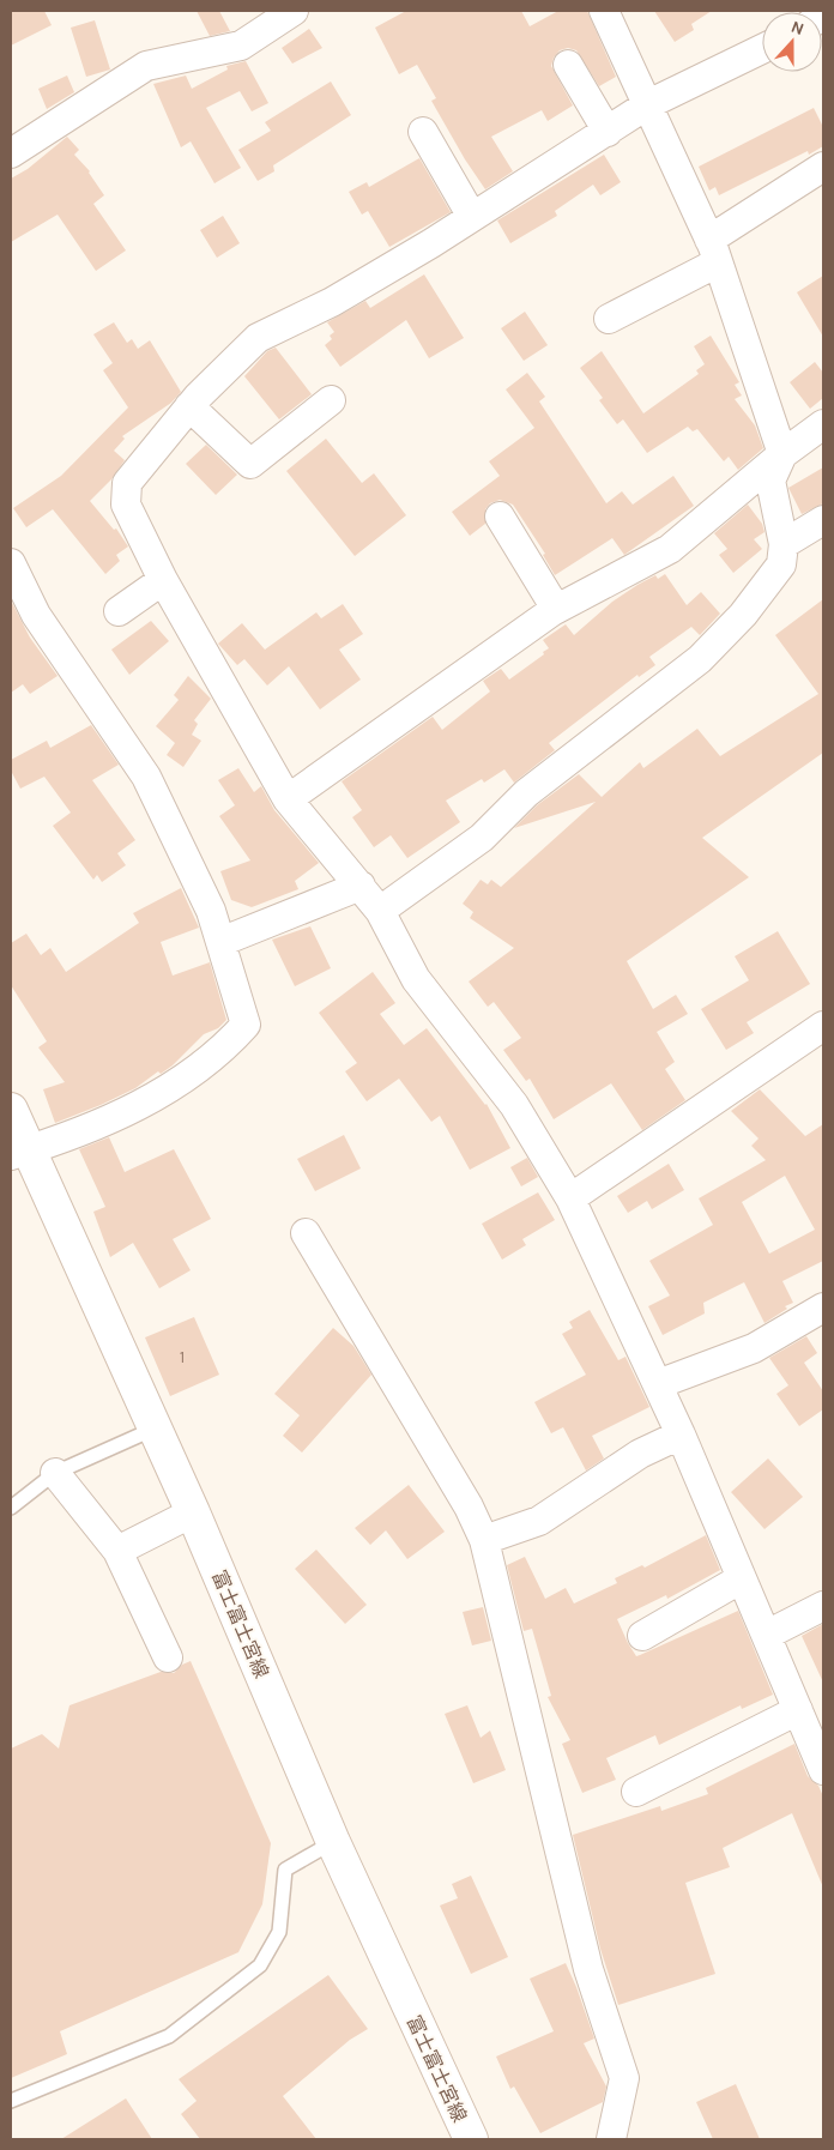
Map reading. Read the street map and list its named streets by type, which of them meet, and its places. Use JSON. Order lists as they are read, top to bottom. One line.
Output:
{"streets":{"main road":["富士富士宮線"]},"house_numbers":["1"],"north":"top"}
